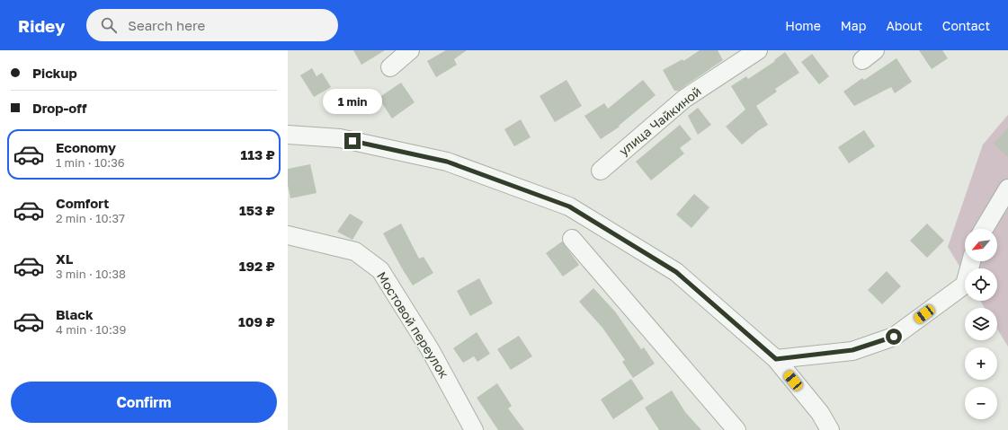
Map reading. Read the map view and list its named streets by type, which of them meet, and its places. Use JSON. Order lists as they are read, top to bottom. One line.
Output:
{"streets":{"street":["улица Чайкиной","Мостовой переулок"]},"north":"bottom left","page":{"header":"Ridey","search":"Search here","nav":["Home","Map","About","Contact"],"banner":["Pickup","Drop-off"],"bubble":"1 min","list":[{"name":"Economy","note":"1 min · 10:36","value":"113 ₽"},{"name":"Comfort","note":"2 min · 10:37","value":"153 ₽"},{"name":"XL","note":"3 min · 10:38","value":"192 ₽"},{"name":"Black","note":"4 min · 10:39","value":"109 ₽"}],"map_buttons":["+","−"],"buttons":"Confirm"}}
